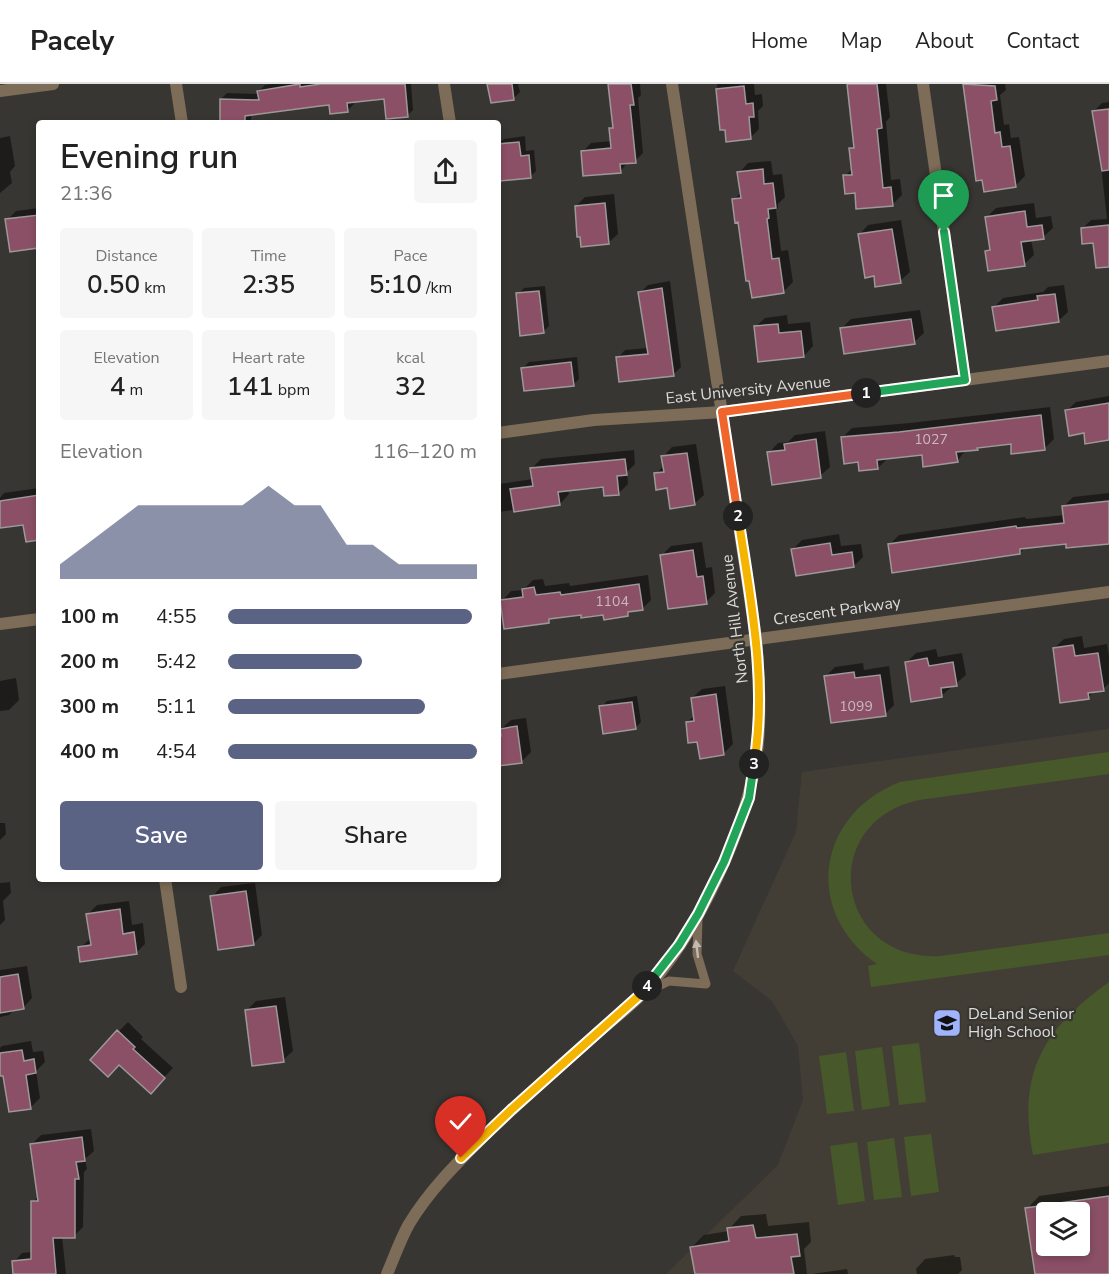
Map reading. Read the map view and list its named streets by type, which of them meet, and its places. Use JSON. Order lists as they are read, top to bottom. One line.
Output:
{"streets":{"street":["East University Avenue","Crescent Parkway","North Hill Avenue"]},"crossings":[["East University Avenue","North Hill Avenue"],["Crescent Parkway","North Hill Avenue"]],"places":{"school or university":["DeLand Senior High School"]},"house_numbers":["1027","1104","1099"],"page":{"header":"Pacely","nav":["Home","Map","About","Contact"],"heading":["Evening run","21:36"],"stats":[["Distance","0.50 km"],["Time","2:35"],["Pace","5:10 /km"],["Elevation","4 m"],["Heart rate","141 bpm"],["kcal","32"]],"pins":["1","2","3","4"],"chart":["Elevation","116–120 m"],"list":[{"name":"100 m","note":"4:55"},{"name":"200 m","note":"5:42"},{"name":"300 m","note":"5:11"},{"name":"400 m","note":"4:54"}],"buttons":["Save","Share"]}}
